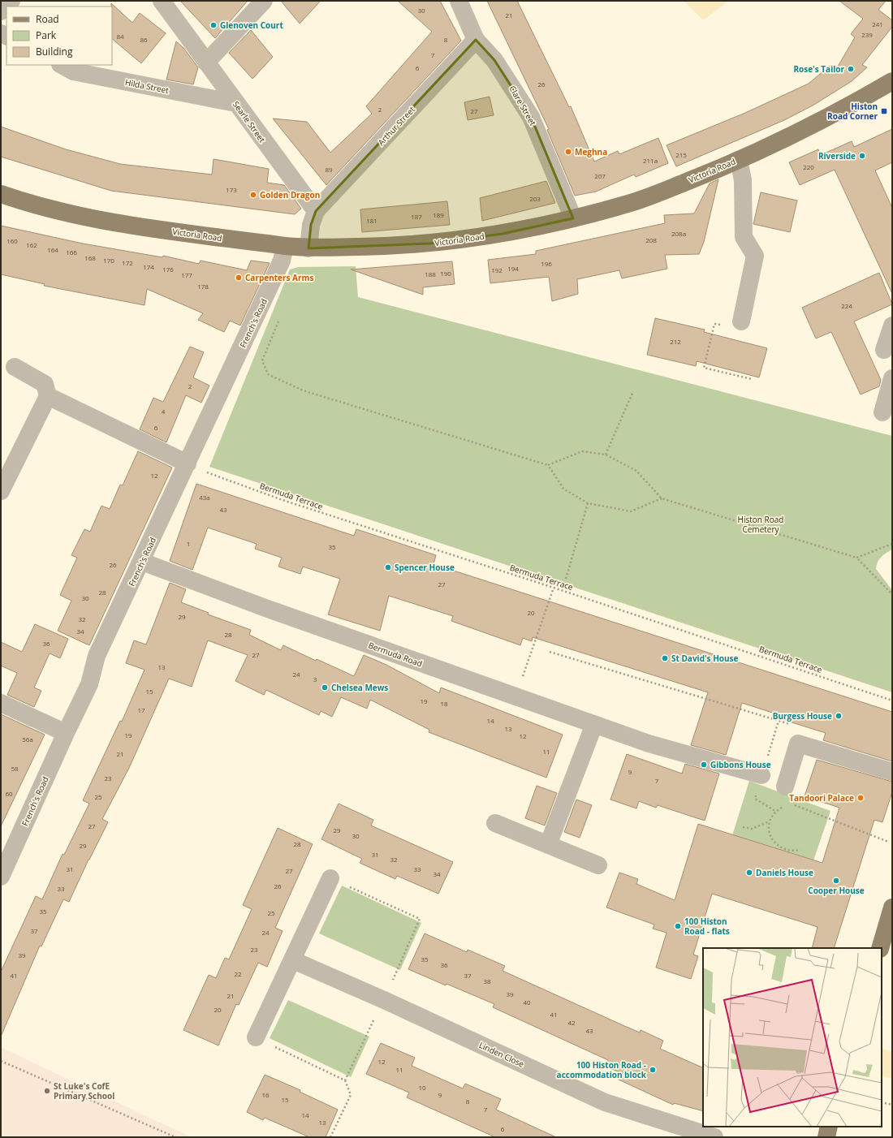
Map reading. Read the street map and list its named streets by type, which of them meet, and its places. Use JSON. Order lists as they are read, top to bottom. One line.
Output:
{"streets":{"main road":["Victoria Road"],"street":["Hilda Street","Clare Street","Searle Street","Arthur Street","French's Road","Bermuda Road","Linden Close"],"path":["Bermuda Terrace"]},"crossings":[["Hilda Street","Searle Street"],["Clare Street","Arthur Street"],["Clare Street","Victoria Road"],["Searle Street","Arthur Street"],["Victoria Road","French's Road"],["French's Road","Bermuda Terrace"],["French's Road","Bermuda Road"]],"parks":["Histon Road Cemetery"],"places":{"other":["Glenoven Court","Rose's Tailor","Meghna","Riverside","Golden Dragon","Carpenters Arms","Spencer House","St David's House","Chelsea Mews","Burgess House","Gibbons House","Tandoori Palace","Daniels House","Cooper House","100 Histon Road - flats","100 Histon Road - accommodation block","St Luke's CofE Primary School"],"transit":["Histon Road Corner"]},"house_numbers":["30","21","241","239","84","86","8","7","6","26","2","27","215","211a","220","89","207","173","203","189","187","181","208a","208","160","162","164","166","168","170","172","196","174","194","176","192","190","188","177","178","224","212","2","4","6","12","43a","43","1","35","26","27","28","30","20","29","32","34","28","36","27","13","24","3","15","19","18","17","14","13","19","12","56a","11","21","58","9","23","7","60","25","27","29","30","28","29","31","32","31","33","27","34","26","33","35","25","37","24","23","39","35","36","22","41","37","38","39","21","40","20","41","42","43","12","11","10","16","9","15","8","7","14","13","6"],"legend":["Road","Park","Building"]}
